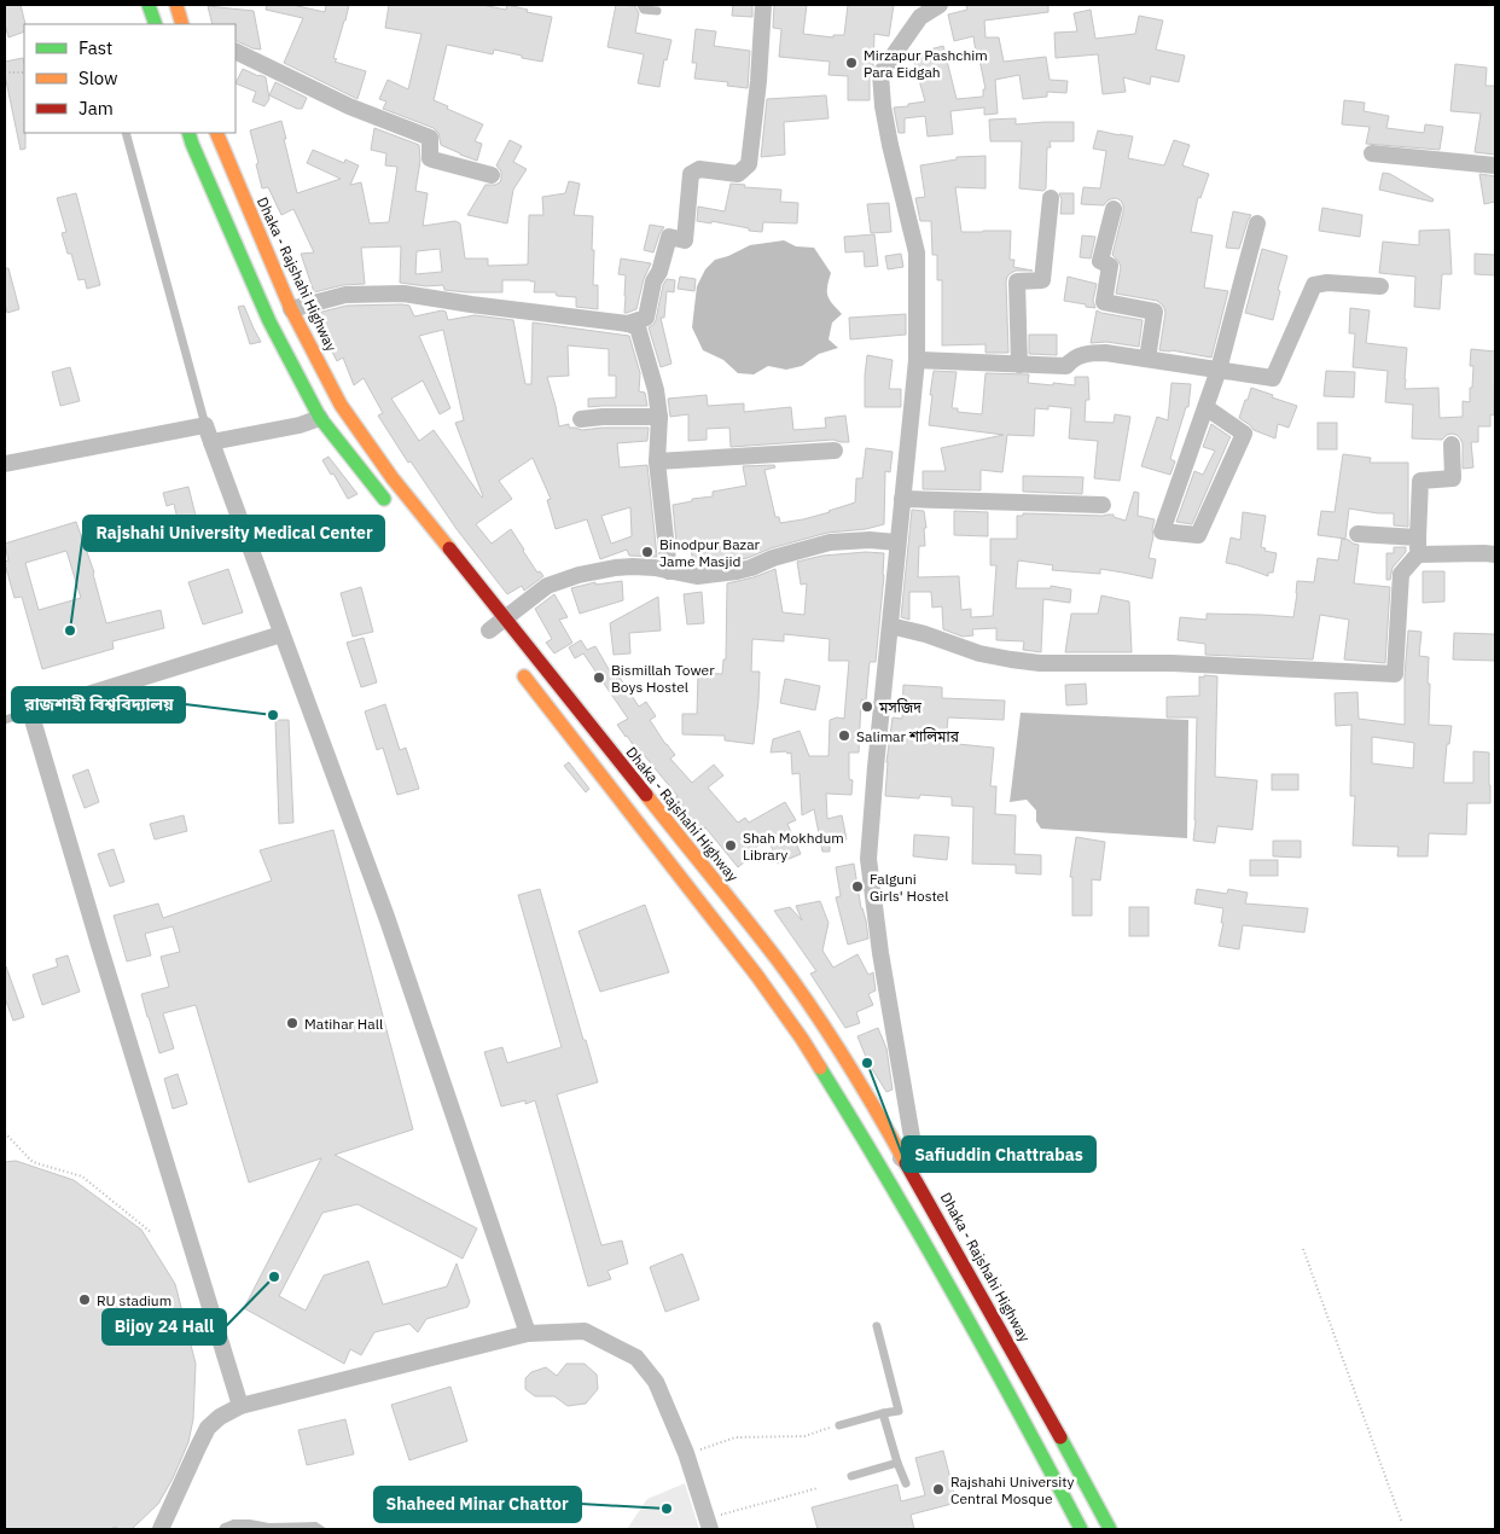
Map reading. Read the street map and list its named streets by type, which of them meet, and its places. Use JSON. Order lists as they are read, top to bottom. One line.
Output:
{"streets":{"highway":["Dhaka - Rajshahi Highway"]},"places":["Mirzapur Pashchim Para Eidgah","Binodpur Bazar Jame Masjid","Rajshahi University Medical Center","Bismillah Tower Boys Hostel","মসজিদ","রাজশাহী বিশ্ববিদ্যালয়","Salimar শালিমার","Shah Mokhdum Library","Falguni Girls' Hostel","Matihar Hall","Safiuddin Chattrabas","Bijoy 24 Hall","RU stadium","Rajshahi University Central Mosque","Shaheed Minar Chattor"],"legend":["Fast","Slow","Jam"]}
